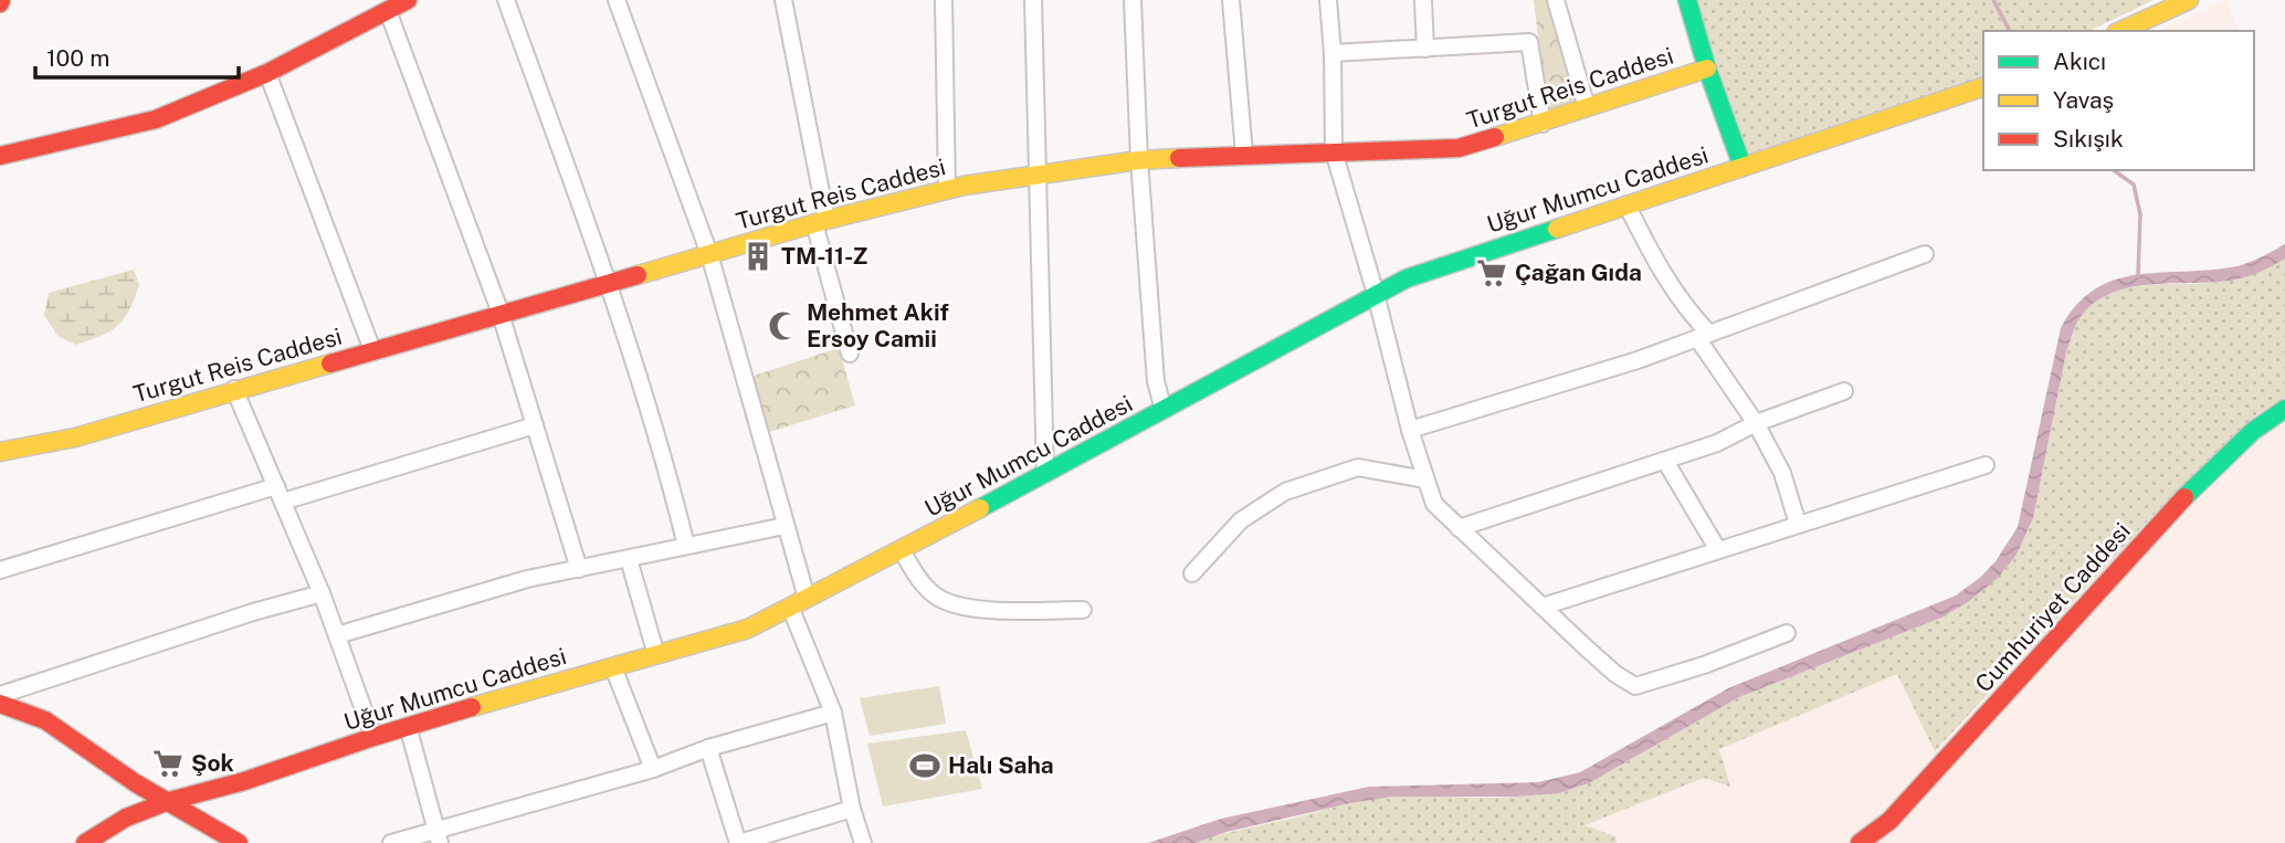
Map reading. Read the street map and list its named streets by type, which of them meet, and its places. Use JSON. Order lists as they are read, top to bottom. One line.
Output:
{"streets":{"street":["Turgut Reis Caddesi","Uğur Mumcu Caddesi","Cumhuriyet Caddesi"]},"places":{"building":["TM-11-Z"],"supermarket":["Çağan Gıda","Şok"],"mosque":["Mehmet Akif Ersoy Camii"],"sports":["Halı Saha"]},"legend":["Akıcı","Yavaş","Sıkışık"],"scale_bar":"100 m"}
